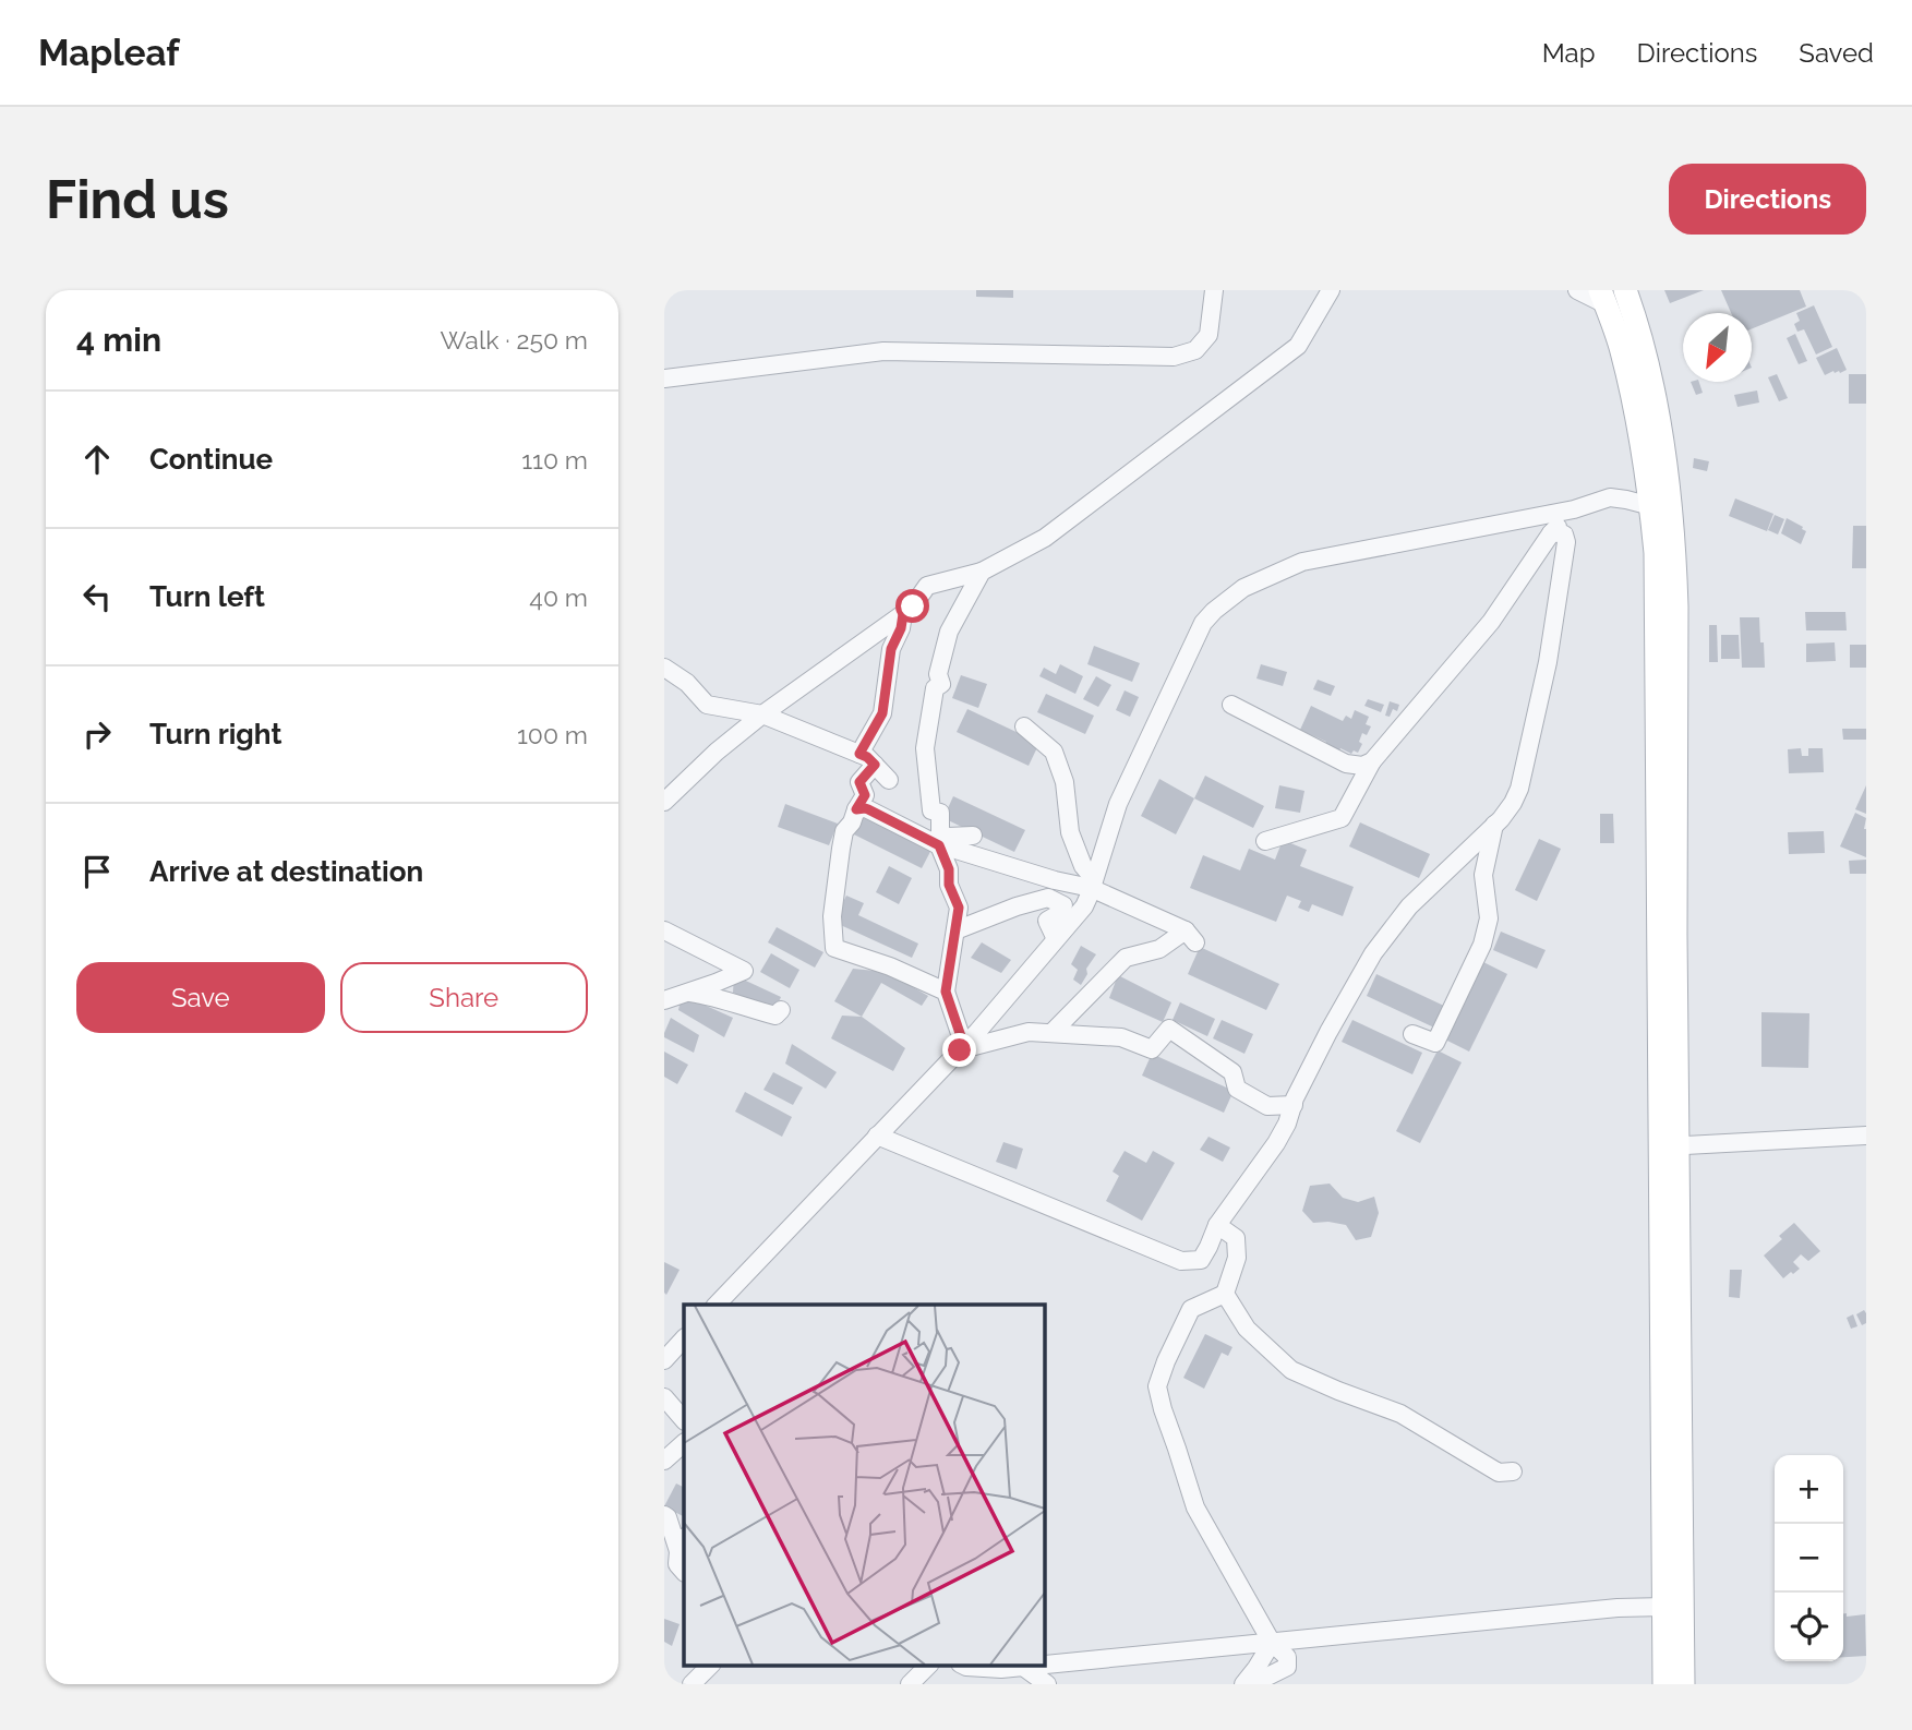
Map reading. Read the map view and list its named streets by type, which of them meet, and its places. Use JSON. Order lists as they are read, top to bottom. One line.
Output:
{"north":"bottom left","page":{"header":"Mapleaf","nav":["Map","Directions","Saved"],"buttons":["Directions",["Save","Share"]],"title":"Find us","heading":["4 min","Walk · 250 m"],"list":[["Continue","110 m"],["Turn left","40 m"],["Turn right","100 m"],"Arrive at destination"],"map_buttons":["+","−"]}}
